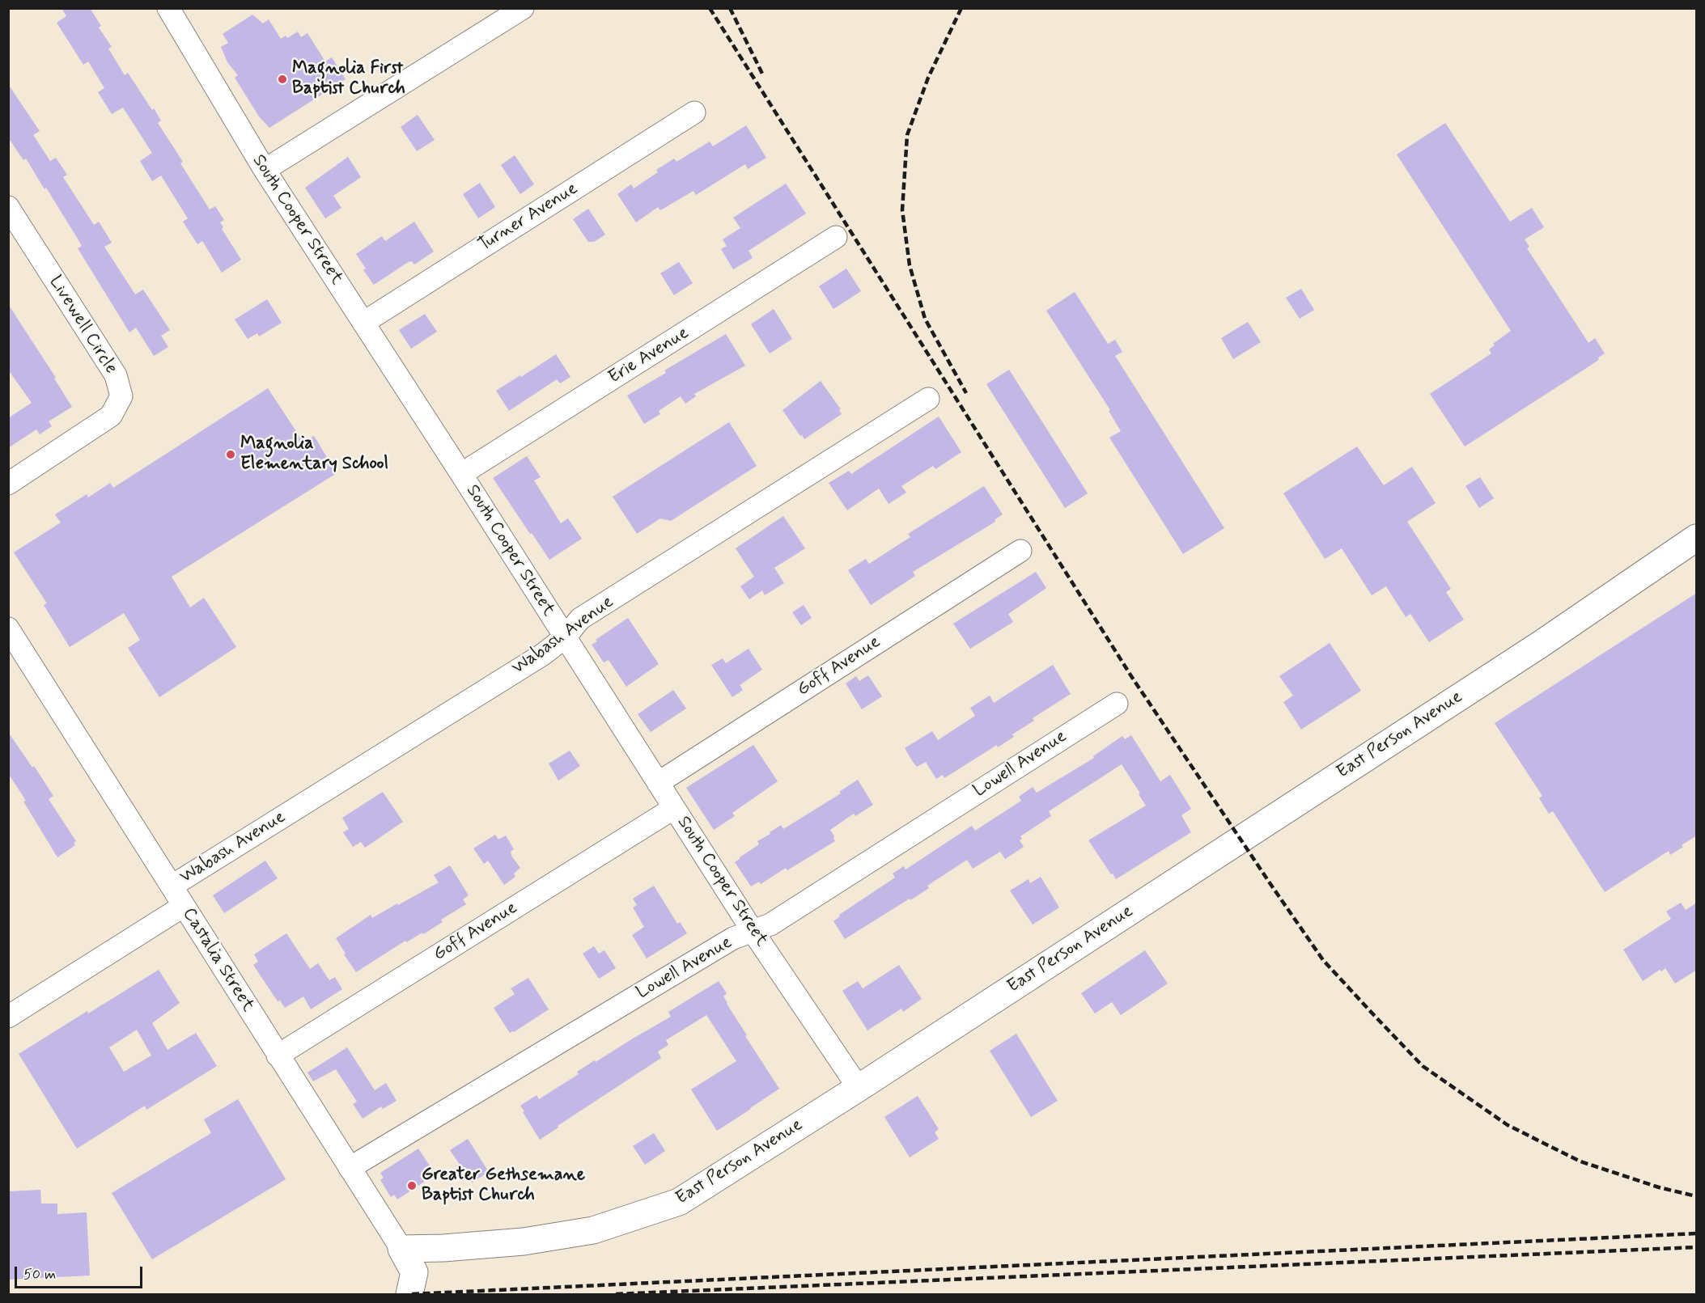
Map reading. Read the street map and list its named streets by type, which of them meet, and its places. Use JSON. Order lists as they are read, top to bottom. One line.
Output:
{"streets":{"main road":["East Person Avenue","Castalia Street"],"street":["Turner Avenue","South Cooper Street","Livewell Circle","Erie Avenue","Wabash Avenue","Goff Avenue","Lowell Avenue"]},"crossings":[["Turner Avenue","South Cooper Street"],["South Cooper Street","Erie Avenue"],["South Cooper Street","Wabash Avenue"],["South Cooper Street","Goff Avenue"],["South Cooper Street","East Person Avenue"],["South Cooper Street","Lowell Avenue"],["Wabash Avenue","Castalia Street"],["Goff Avenue","Castalia Street"],["East Person Avenue","Castalia Street"],["Lowell Avenue","Castalia Street"]],"places":["Magnolia First Baptist Church","Magnolia Elementary School","Greater Gethsemane Baptist Church"],"scale_bar":"50 m"}
